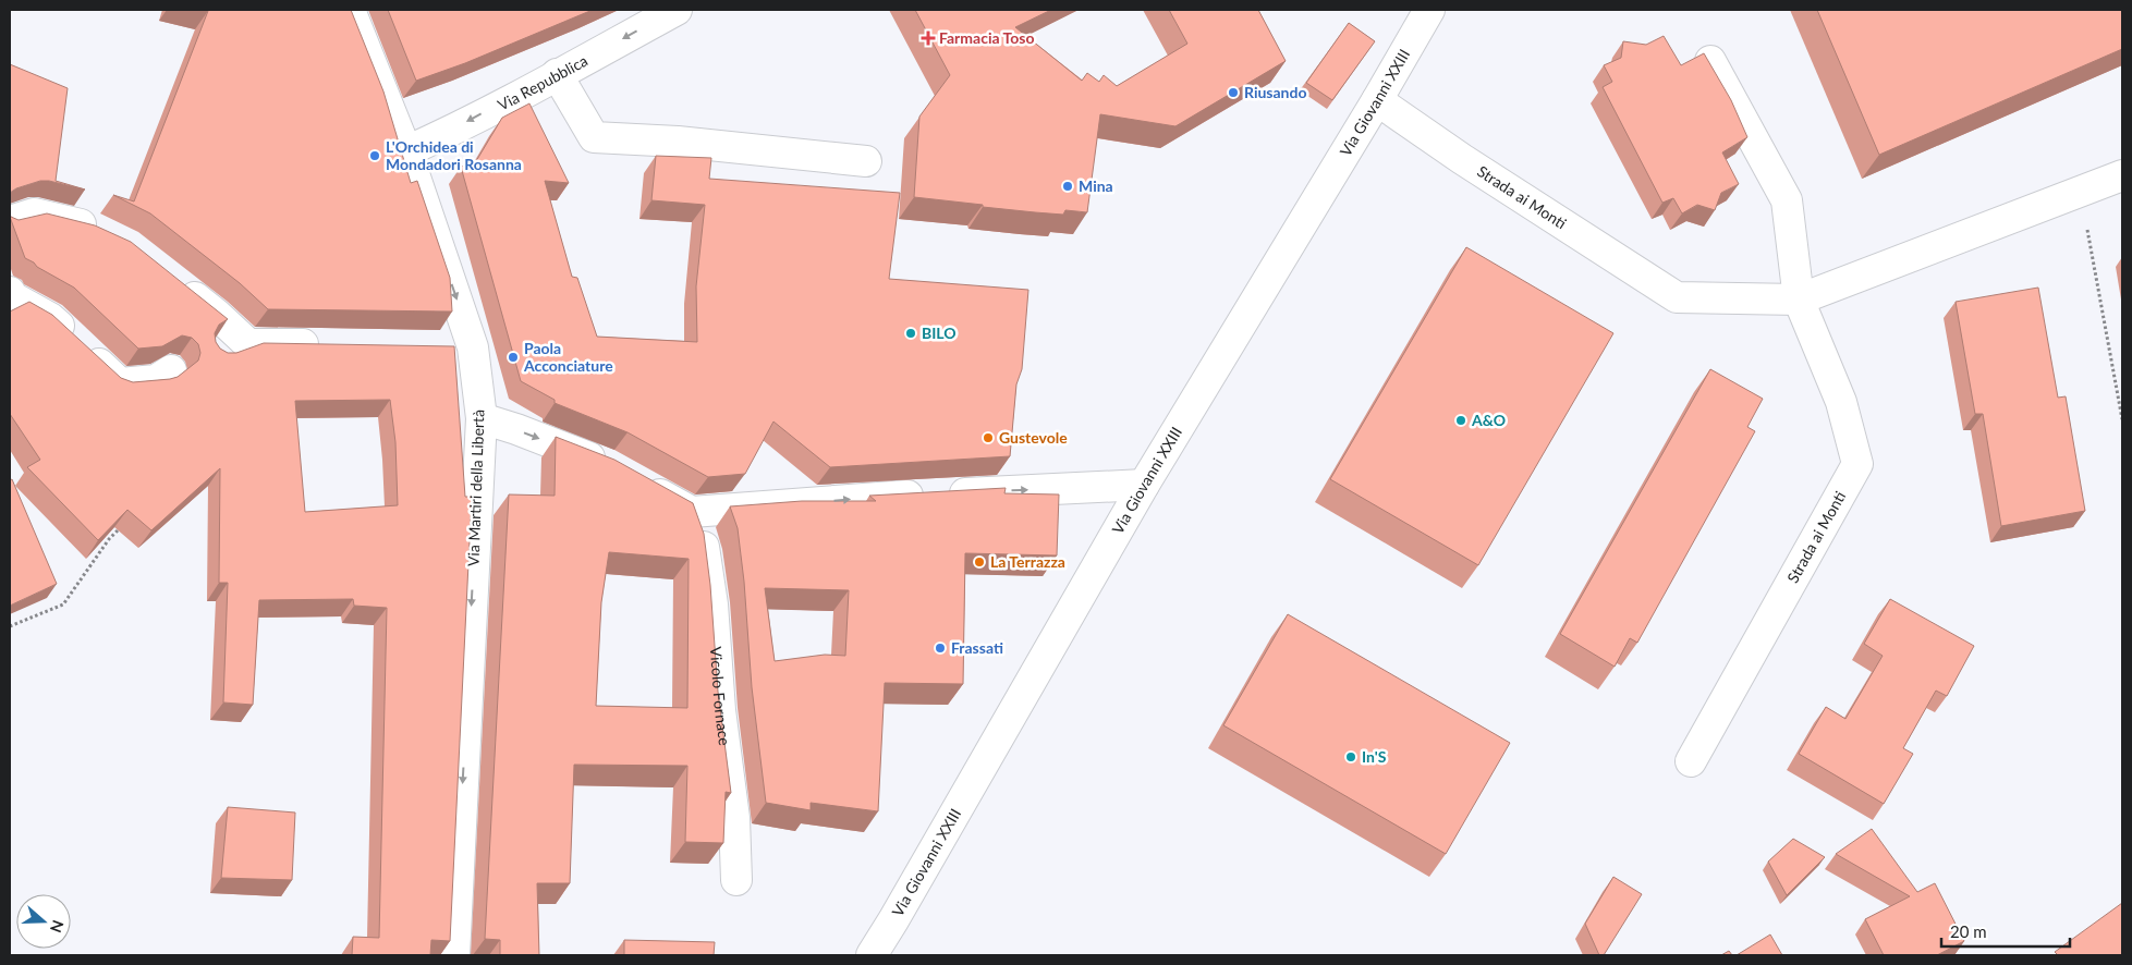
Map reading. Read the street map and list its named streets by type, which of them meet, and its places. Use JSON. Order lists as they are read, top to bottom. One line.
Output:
{"streets":{"street":["Via Repubblica","Via Giovanni XXIII","Strada ai Monti","Via Martiri della Libertà","Vicolo Fornace"]},"crossings":[["Via Repubblica","Via Martiri della Libertà"],["Via Giovanni XXIII","Strada ai Monti"]],"one_way":["Via Repubblica","Via Martiri della Libertà"],"places":{"health":["Farmacia Toso"],"other":["Riusando","L'Orchidea di Mondadori Rosanna","Mina","BILO","Paola Acconciature","A&O","Gustevole","La Terrazza","Frassati","In'S"]},"scale_bar":"20 m","north":"right"}
